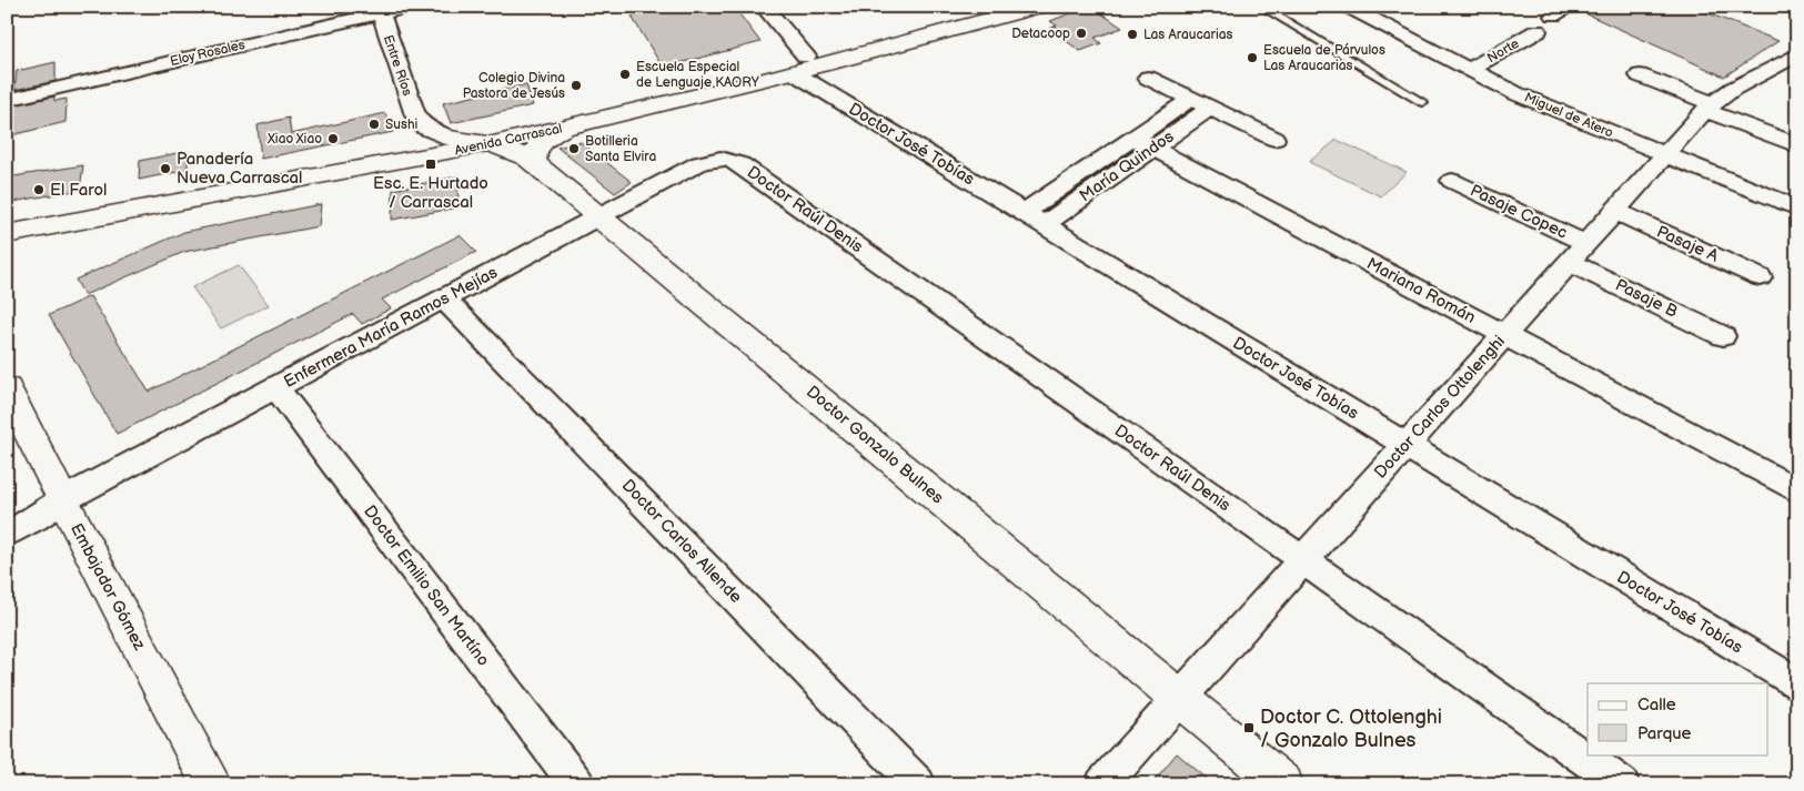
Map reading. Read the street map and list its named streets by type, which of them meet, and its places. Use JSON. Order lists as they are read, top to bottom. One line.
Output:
{"streets":{"main road":["Avenida Carrascal","Doctor Gonzalo Bulnes","Embajador Gómez"],"street":["Norte","Eloy Rosales","Entre Ríos","Miguel de Atero","Doctor José Tobías","María Quindos","Doctor Raúl Denis","Pasaje Copec","Pasaje A","Mariana Román","Pasaje B","Enfermera María Ramos Mejías","Doctor Carlos Ottolenghi","Doctor Carlos Allende","Doctor Emilio San Martíno"]},"crossings":[["Norte","Miguel de Atero"],["Eloy Rosales","Entre Ríos"],["Entre Ríos","Avenida Carrascal"],["Entre Ríos","Doctor Gonzalo Bulnes"],["Miguel de Atero","Doctor Carlos Ottolenghi"],["Avenida Carrascal","Doctor José Tobías"],["Avenida Carrascal","Doctor Gonzalo Bulnes"],["Doctor José Tobías","María Quindos"],["Doctor José Tobías","Doctor Carlos Ottolenghi"],["María Quindos","Mariana Román"],["Doctor Raúl Denis","Enfermera María Ramos Mejías"],["Doctor Raúl Denis","Doctor Carlos Ottolenghi"],["Pasaje Copec","Pasaje B"],["Pasaje Copec","Doctor Carlos Ottolenghi"],["Pasaje A","Doctor Carlos Ottolenghi"],["Mariana Román","Doctor Carlos Ottolenghi"],["Pasaje B","Doctor Carlos Ottolenghi"],["Enfermera María Ramos Mejías","Doctor Gonzalo Bulnes"],["Enfermera María Ramos Mejías","Doctor Carlos Allende"],["Enfermera María Ramos Mejías","Doctor Emilio San Martíno"],["Enfermera María Ramos Mejías","Embajador Gómez"],["Doctor Carlos Ottolenghi","Doctor Gonzalo Bulnes"]],"places":{"other":["Detacoop","Las Araucarias","Escuela de Párvulos Las Araucarias","Escuela Especial de Lenguaje KAORY","Colegio Divina Pastora de Jesús","Sushi","Xiao Xiao","Botilleria Santa Elvira","Panadería Nueva Carrascal","El Farol"],"transit":["Esc. E. Hurtado / Carrascal","Doctor C. Ottolenghi / Gonzalo Bulnes"]},"legend":["Calle","Parque"]}
